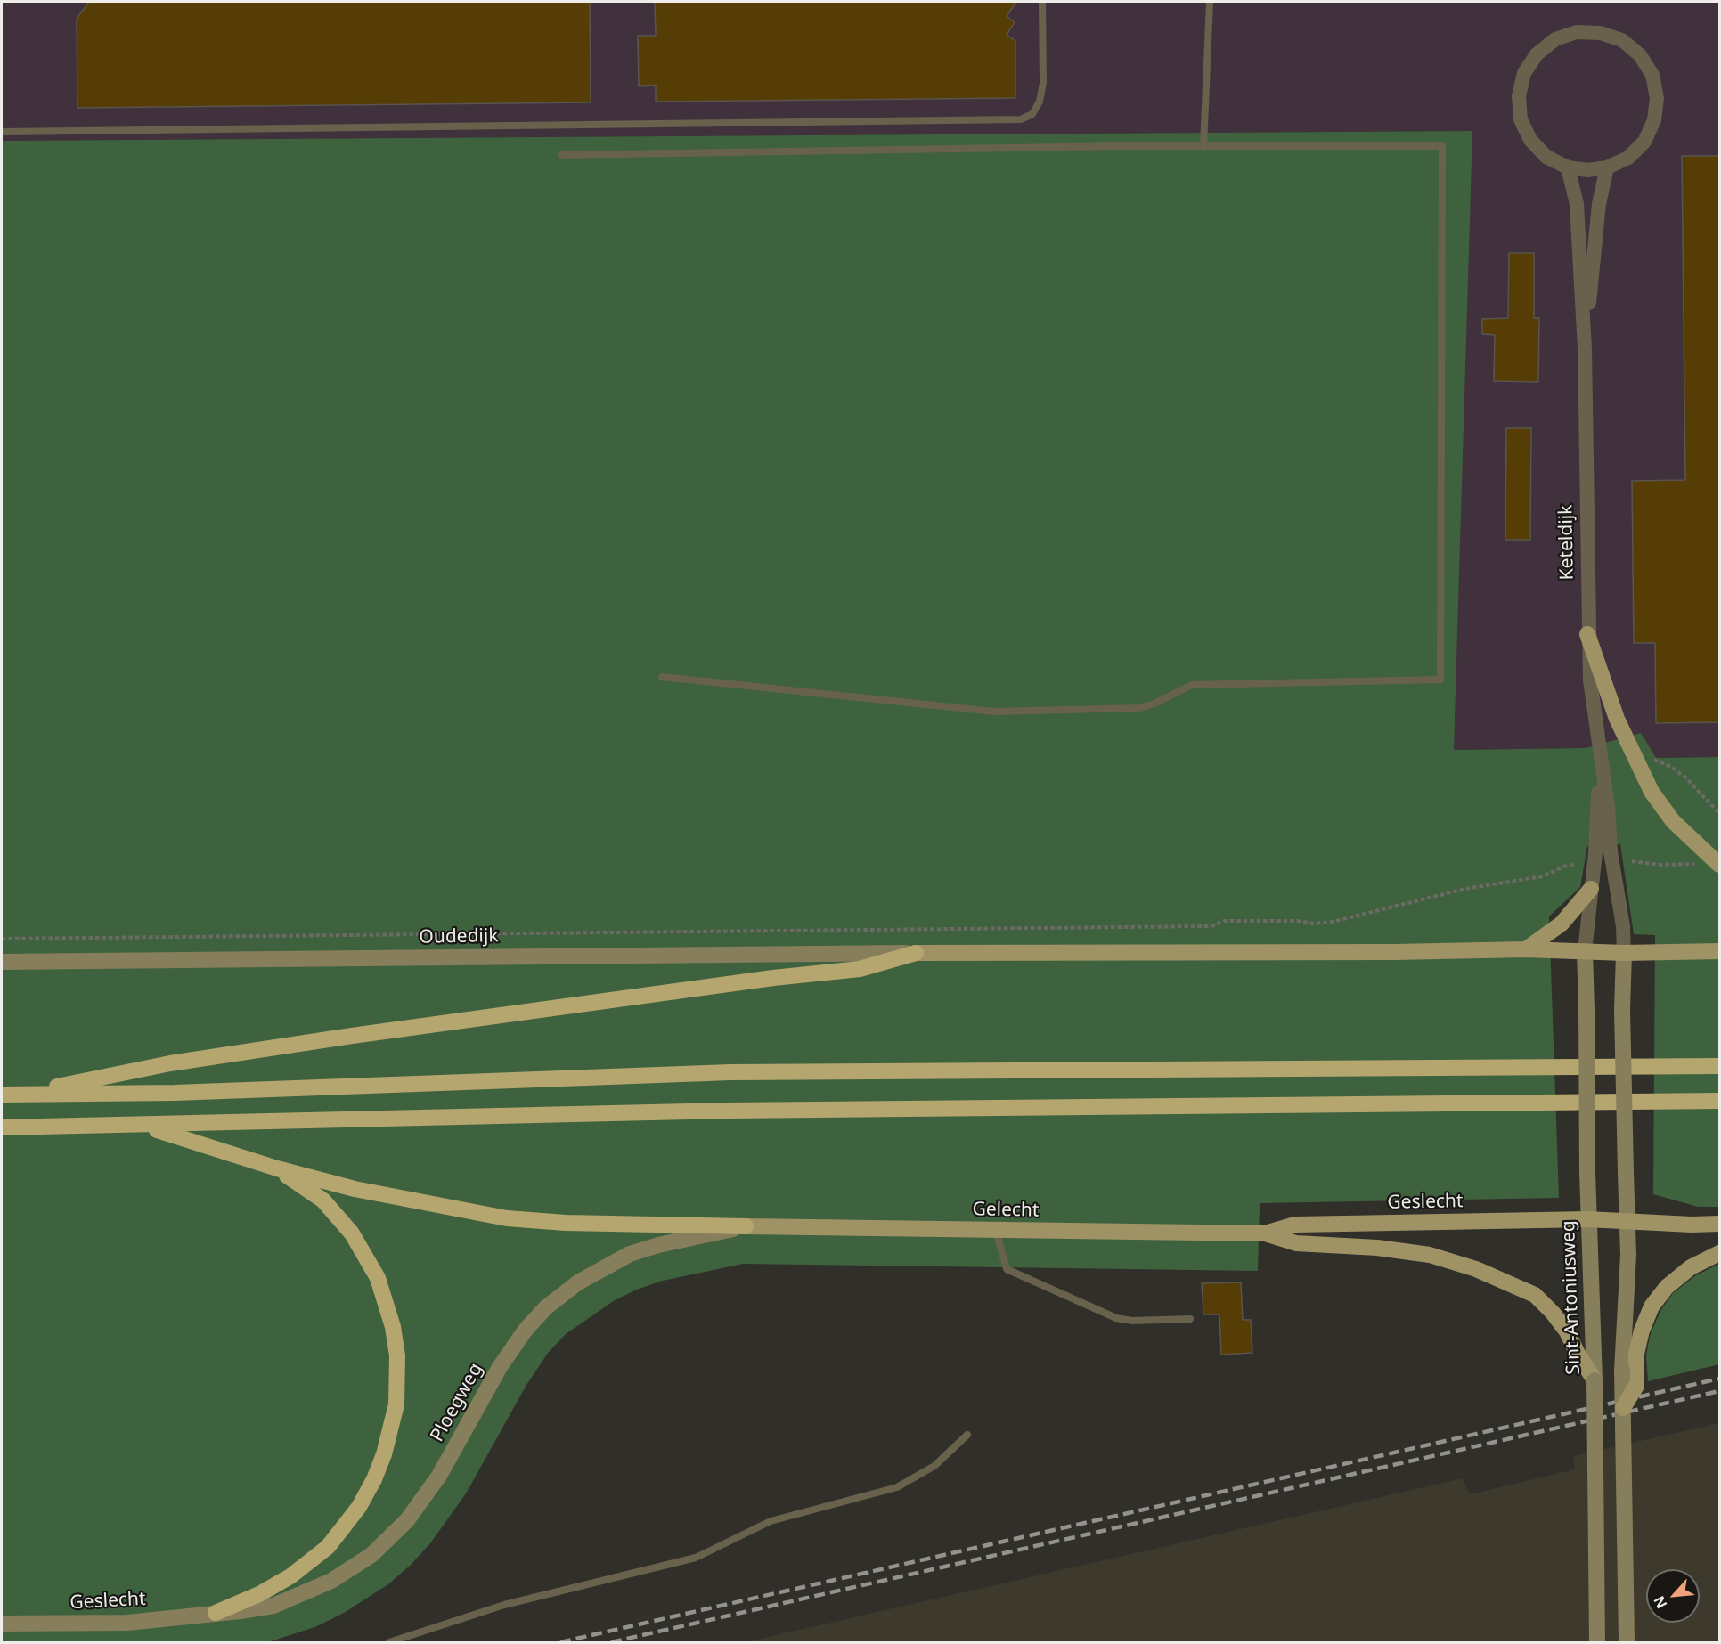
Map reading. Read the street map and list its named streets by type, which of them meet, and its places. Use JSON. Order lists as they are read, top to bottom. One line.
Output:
{"streets":{"main road":["Geslecht","Gelecht"],"street":["Keteldijk","Oudedijk","Sint-Antoniusweg","Ploegweg"]},"crossings":[["Keteldijk","Sint-Antoniusweg"],["Geslecht","Gelecht"],["Geslecht","Sint-Antoniusweg"],["Geslecht","Ploegweg"],["Gelecht","Ploegweg"]],"north":"bottom left"}
